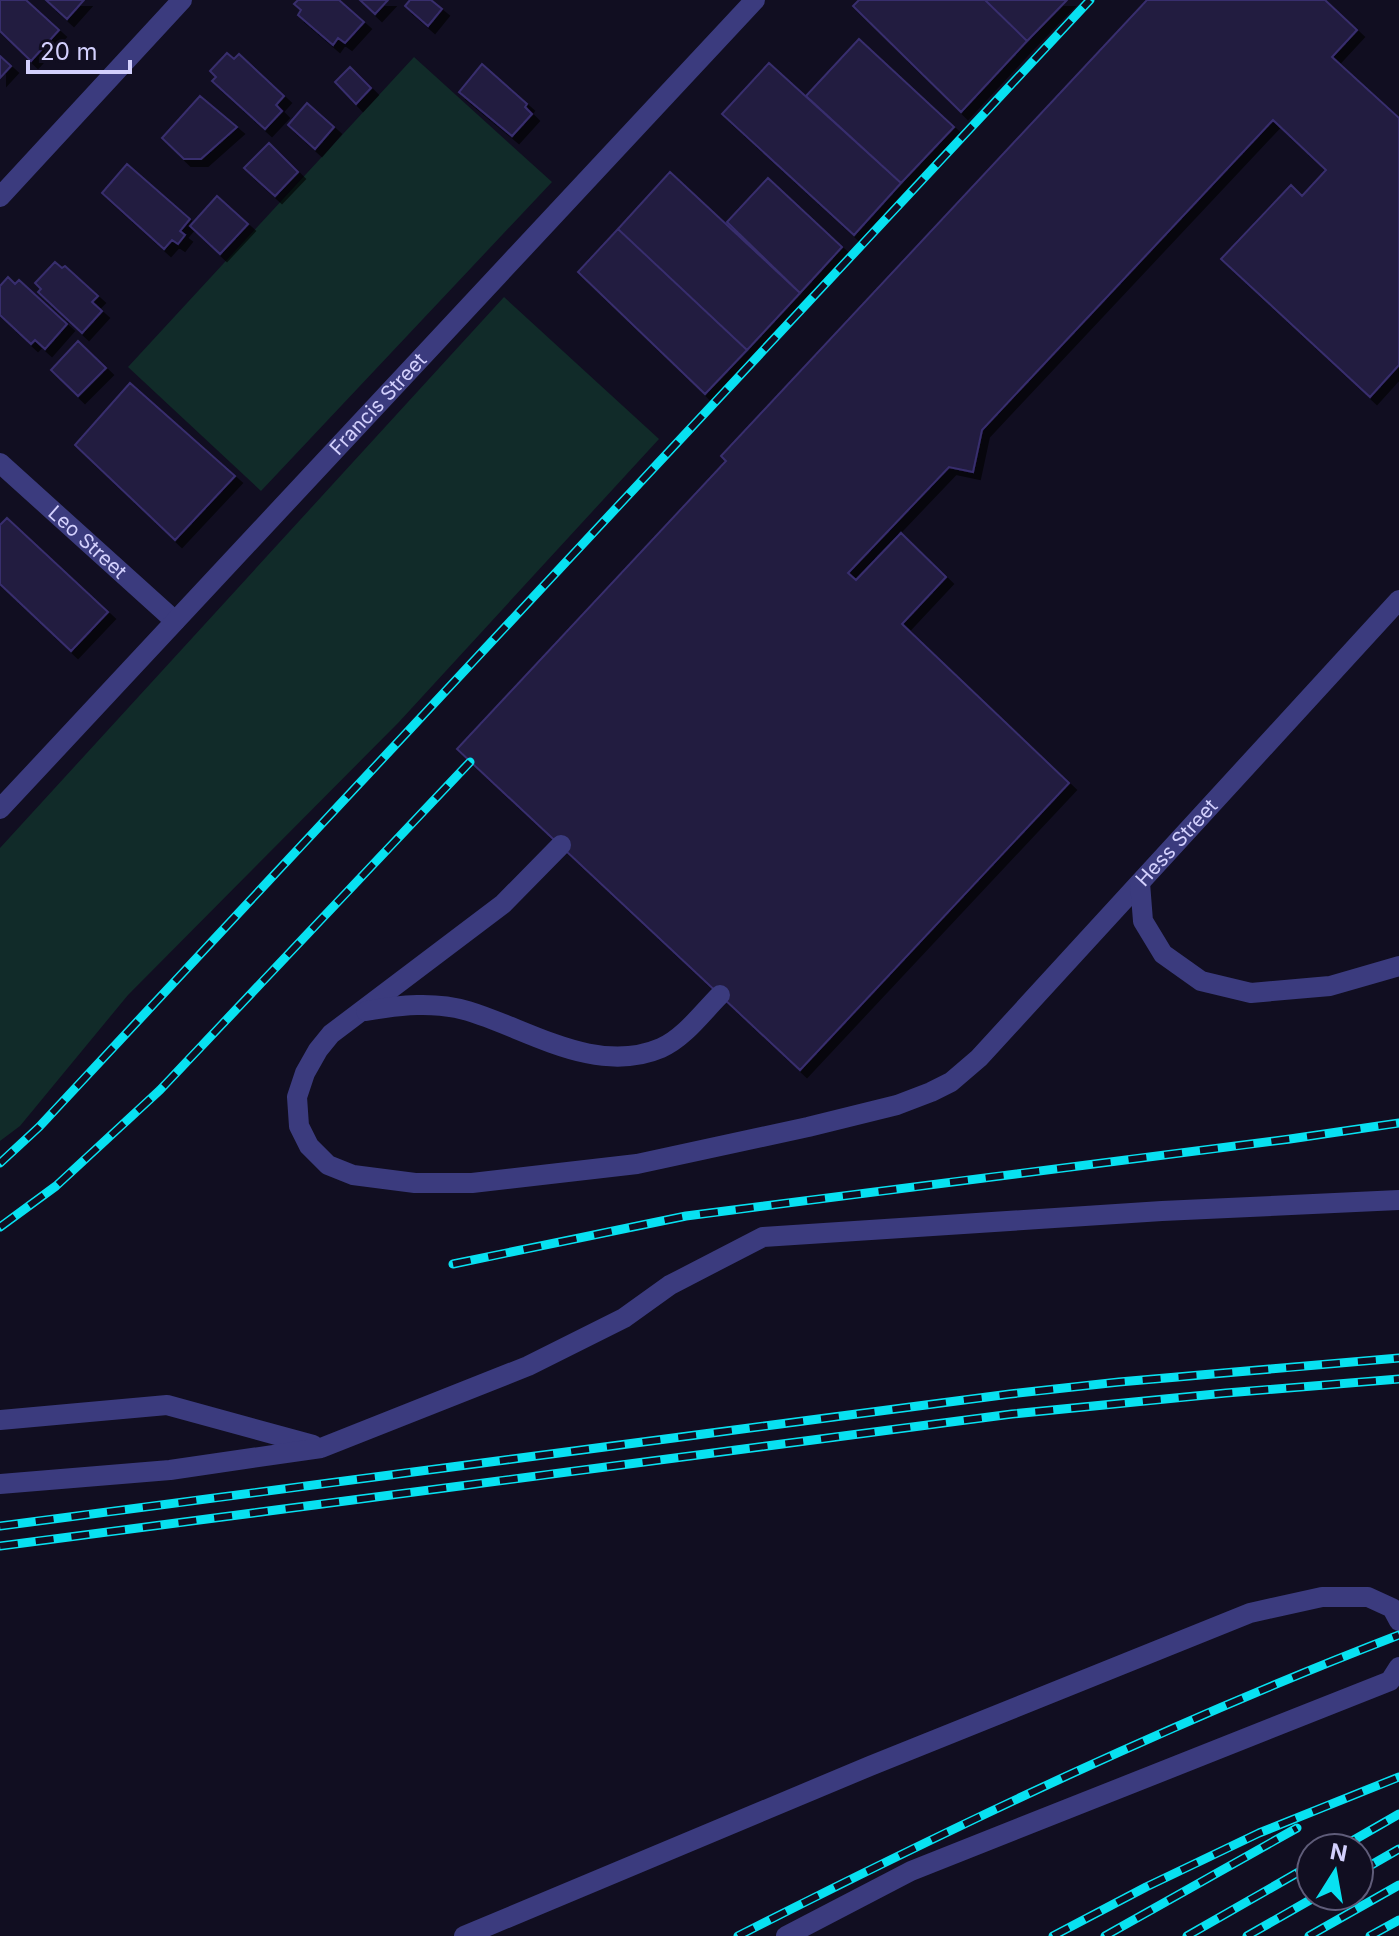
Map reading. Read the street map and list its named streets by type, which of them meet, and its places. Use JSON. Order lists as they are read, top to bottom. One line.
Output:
{"streets":{"street":["Francis Street","Leo Street","Hess Street"]},"crossings":[["Francis Street","Leo Street"]],"scale_bar":"20 m","north":"top"}
